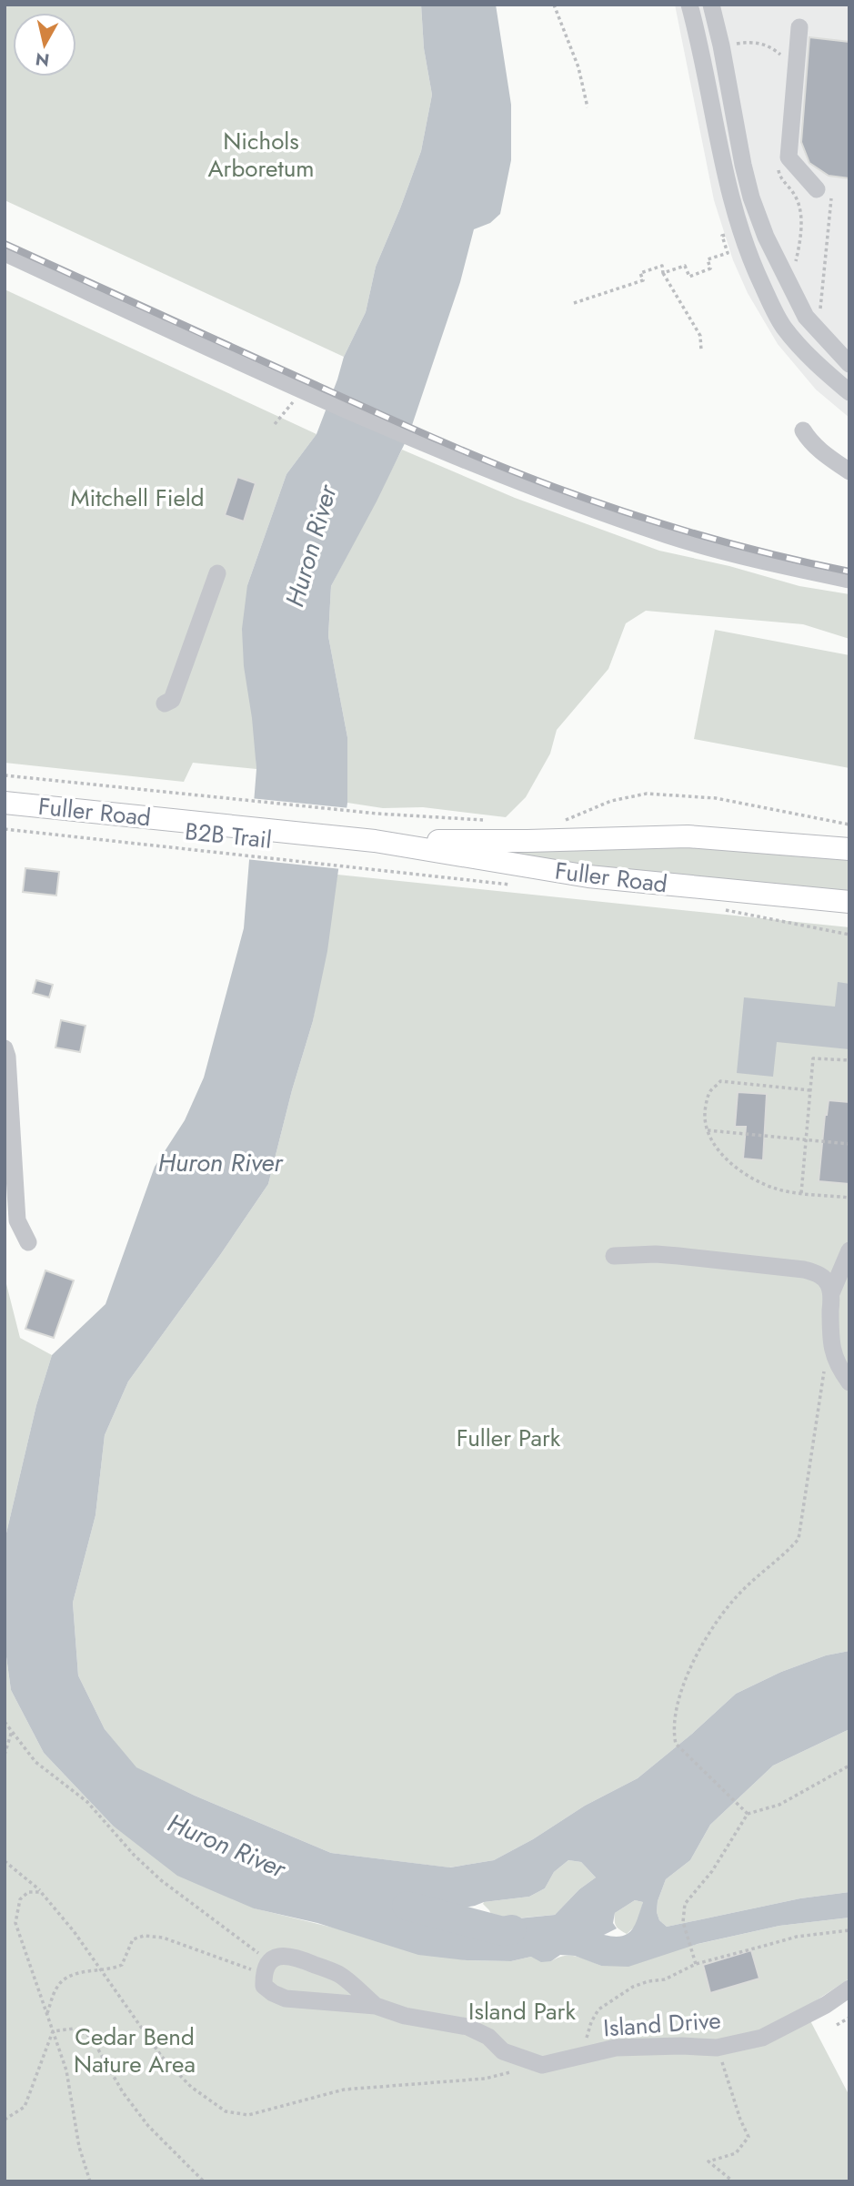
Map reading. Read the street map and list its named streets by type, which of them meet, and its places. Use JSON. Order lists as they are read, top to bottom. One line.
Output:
{"streets":{"main road":["Fuller Road"],"street":["Island Drive"],"path":["B2B Trail"]},"water":["Huron River"],"parks":["Nichols Arboretum","Mitchell Field","Fuller Park","Island Park","Cedar Bend Nature Area"],"north":"bottom"}
